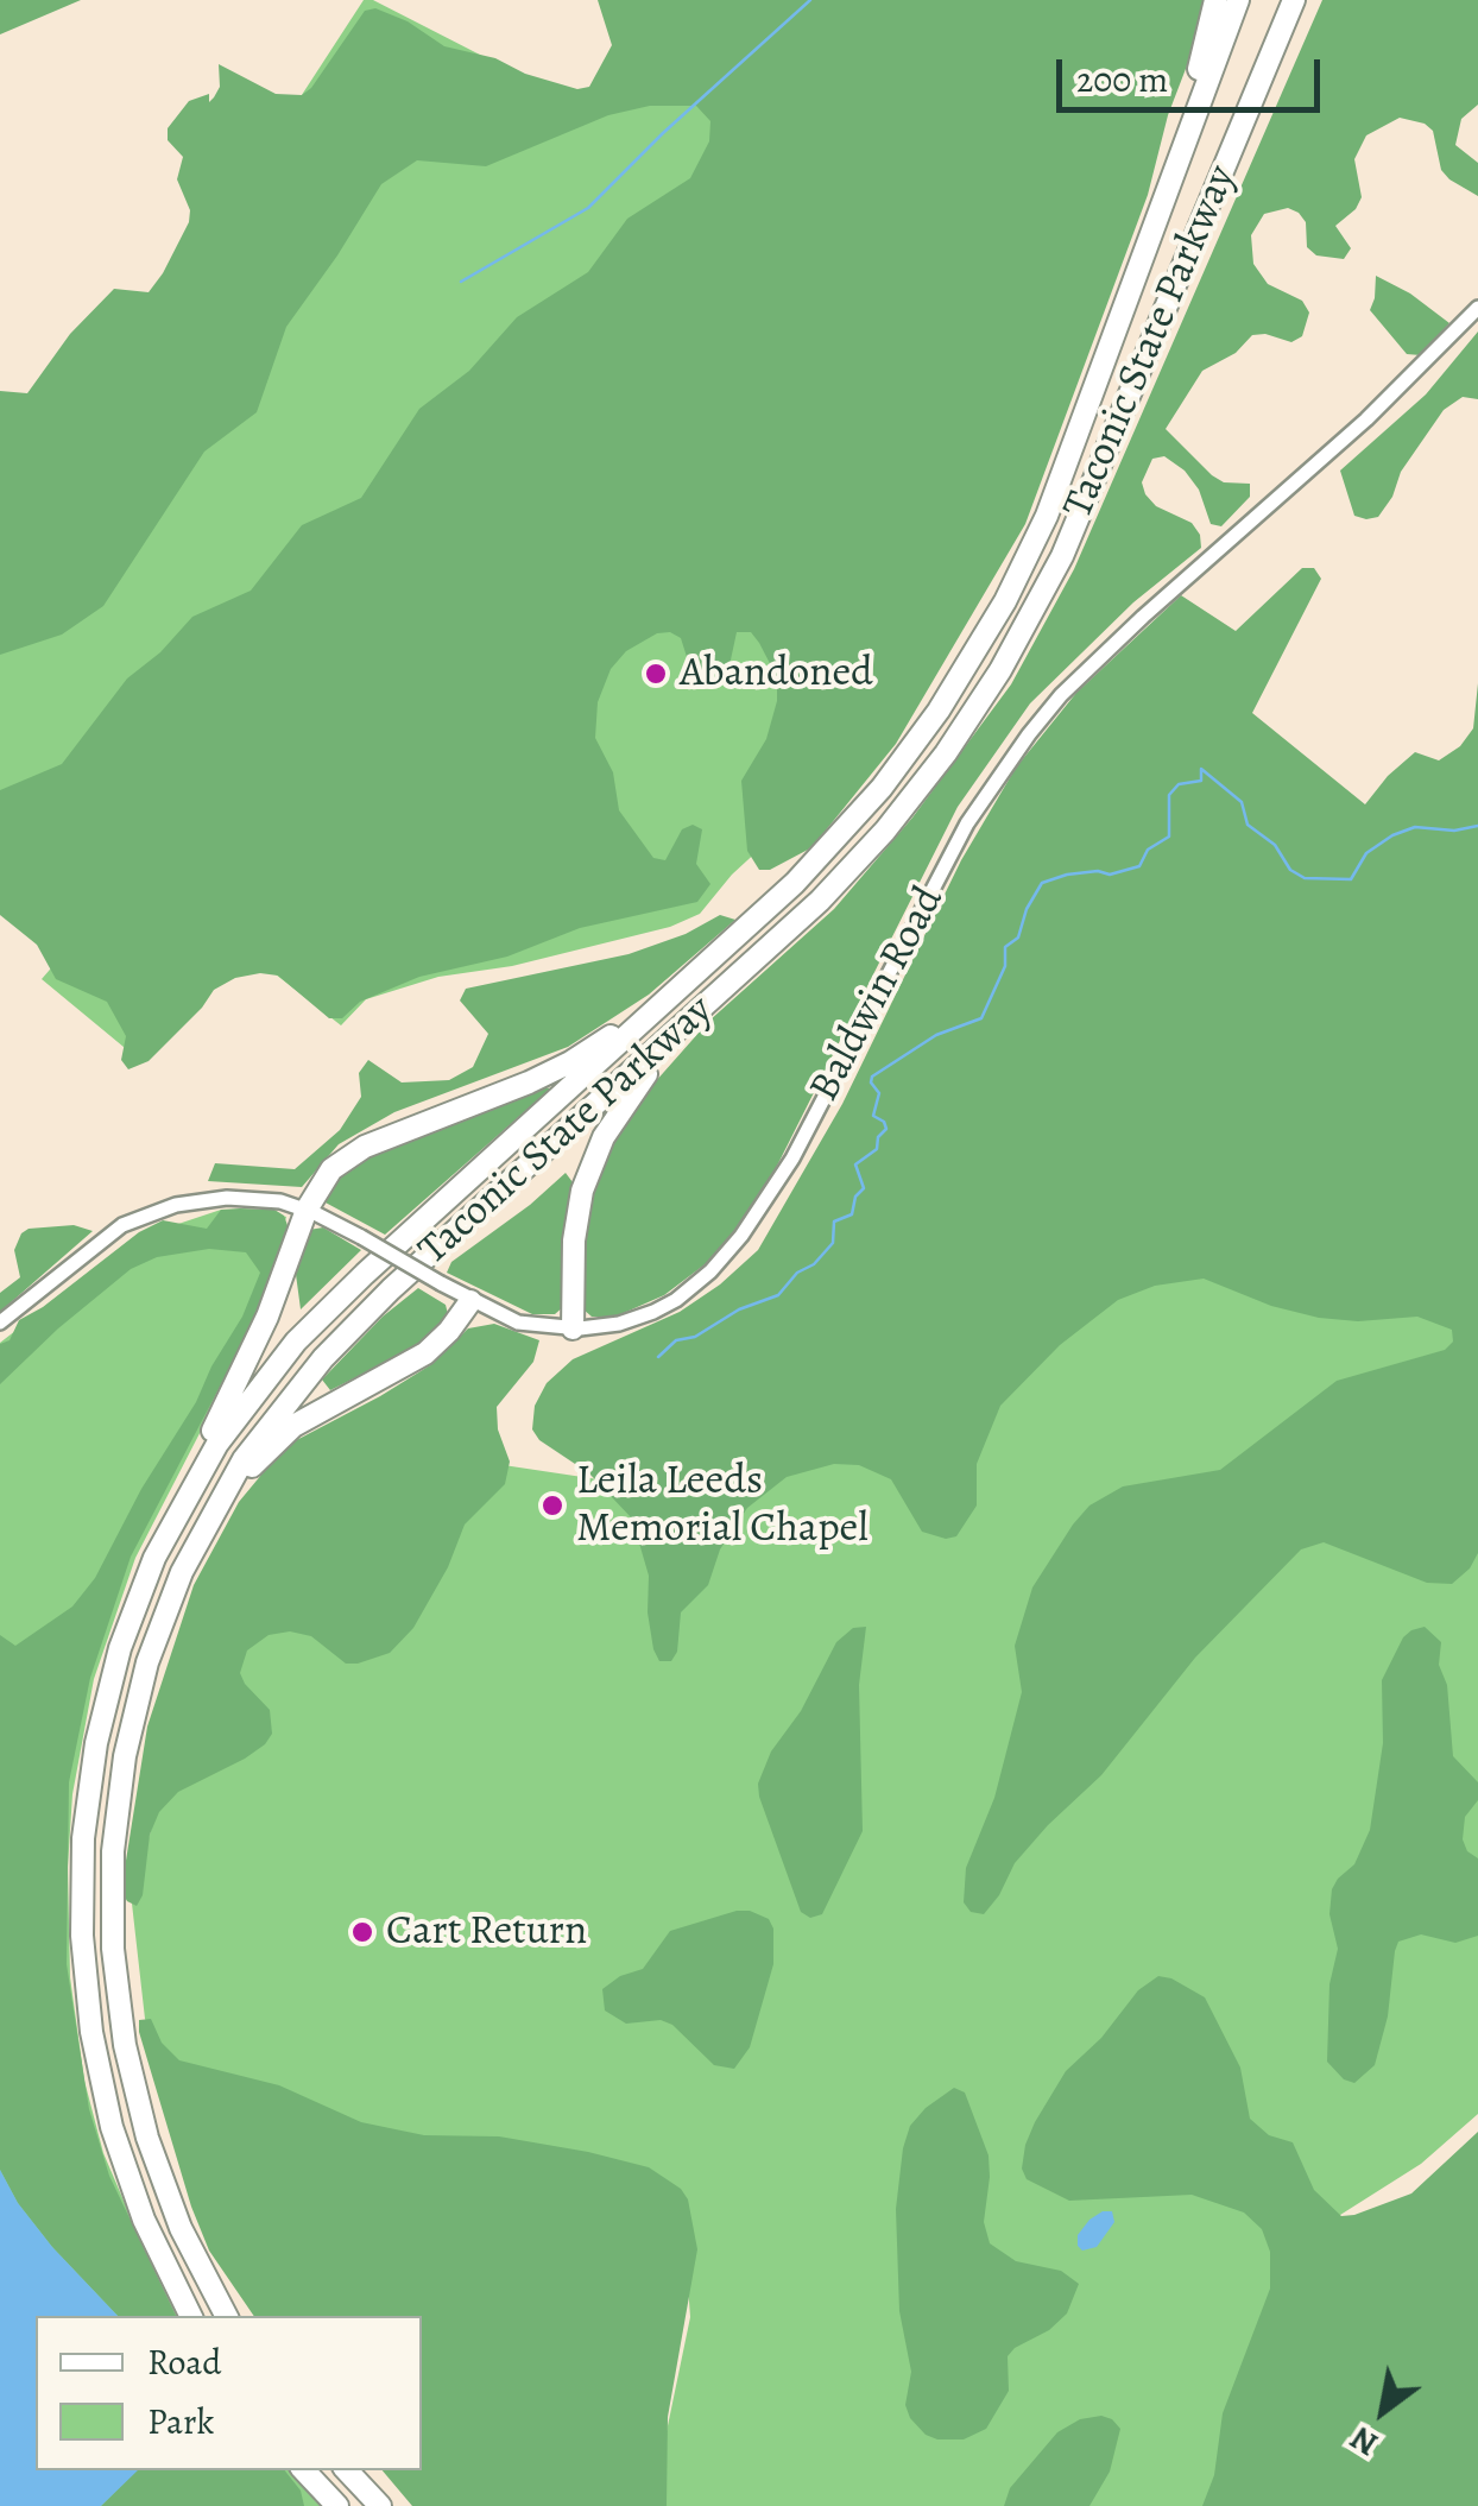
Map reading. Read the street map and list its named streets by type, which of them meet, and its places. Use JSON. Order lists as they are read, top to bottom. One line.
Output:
{"streets":{"highway":["Taconic State Parkway"],"street":["Baldwin Road"]},"places":["Abandoned","Leila Leeds Memorial Chapel","Cart Return"],"legend":["Road","Park"],"scale_bar":"200 m","north":"bottom left"}
